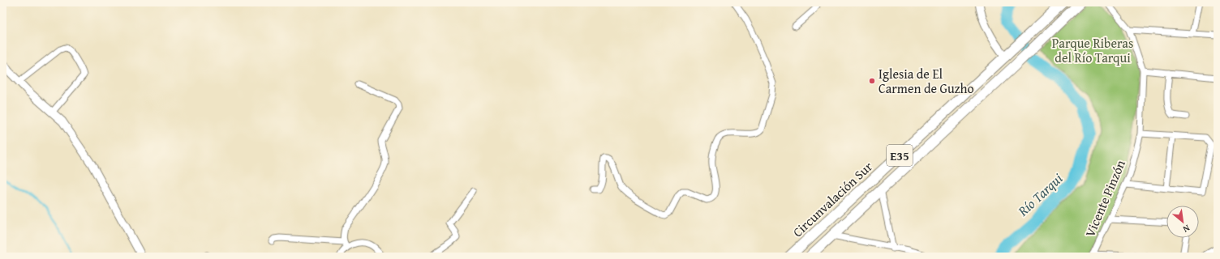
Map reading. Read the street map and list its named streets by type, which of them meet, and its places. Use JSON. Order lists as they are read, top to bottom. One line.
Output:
{"streets":{"highway":["E35","Circunvalación Sur"],"street":["Vicente Pinzón"]},"water":["Río Tarqui"],"parks":["Parque Riberas del Río Tarqui"],"places":["Iglesia de El Carmen de Guzho"],"north":"bottom right"}
